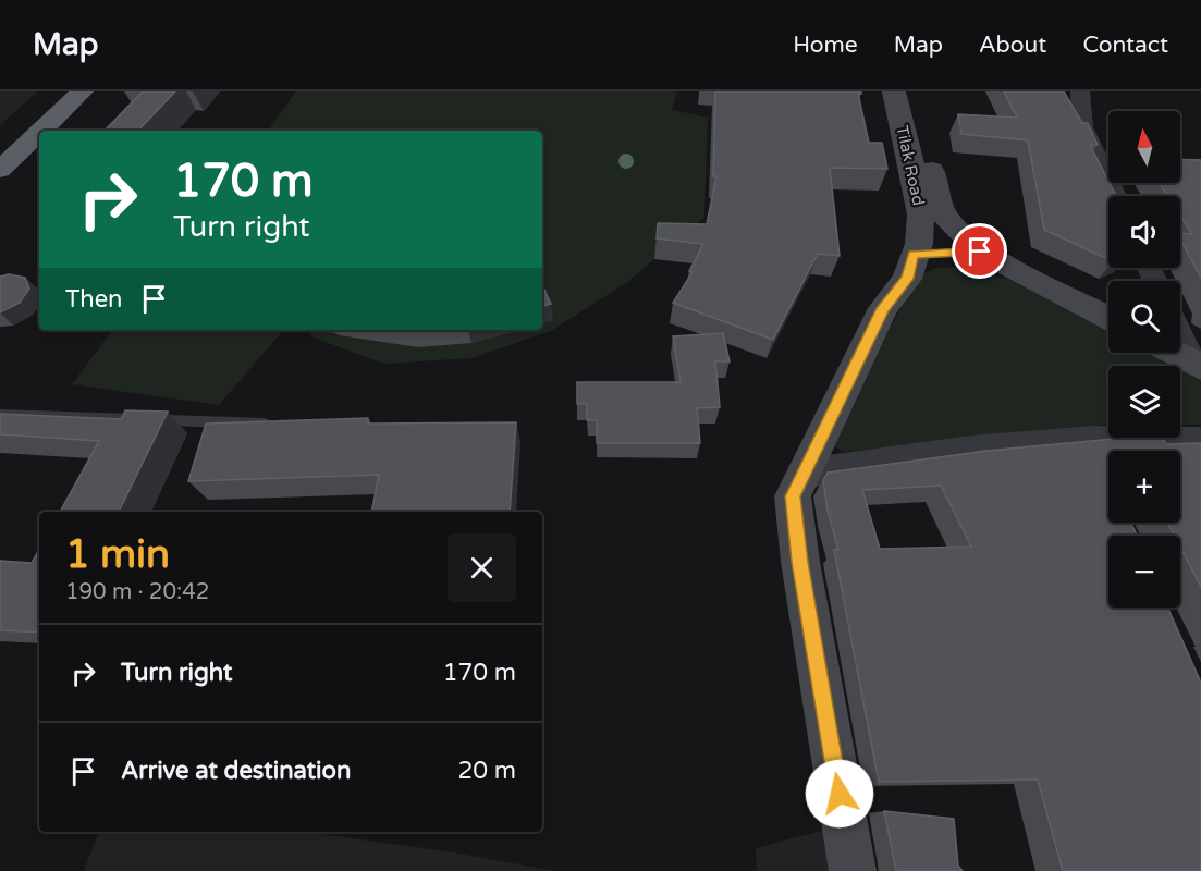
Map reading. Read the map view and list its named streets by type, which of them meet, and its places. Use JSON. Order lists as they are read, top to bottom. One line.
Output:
{"streets":{"main road":["Tilak Road"]},"north":"top","page":{"header":"Map","nav":["Home","Map","About","Contact"],"map_buttons":["+","−"],"turn":["170 m","Turn right"],"then":"Then","heading":["1 min","190 m · 20:42"],"list":[{"name":"Turn right","value":"170 m"},{"name":"Arrive at destination","value":"20 m"}]}}
